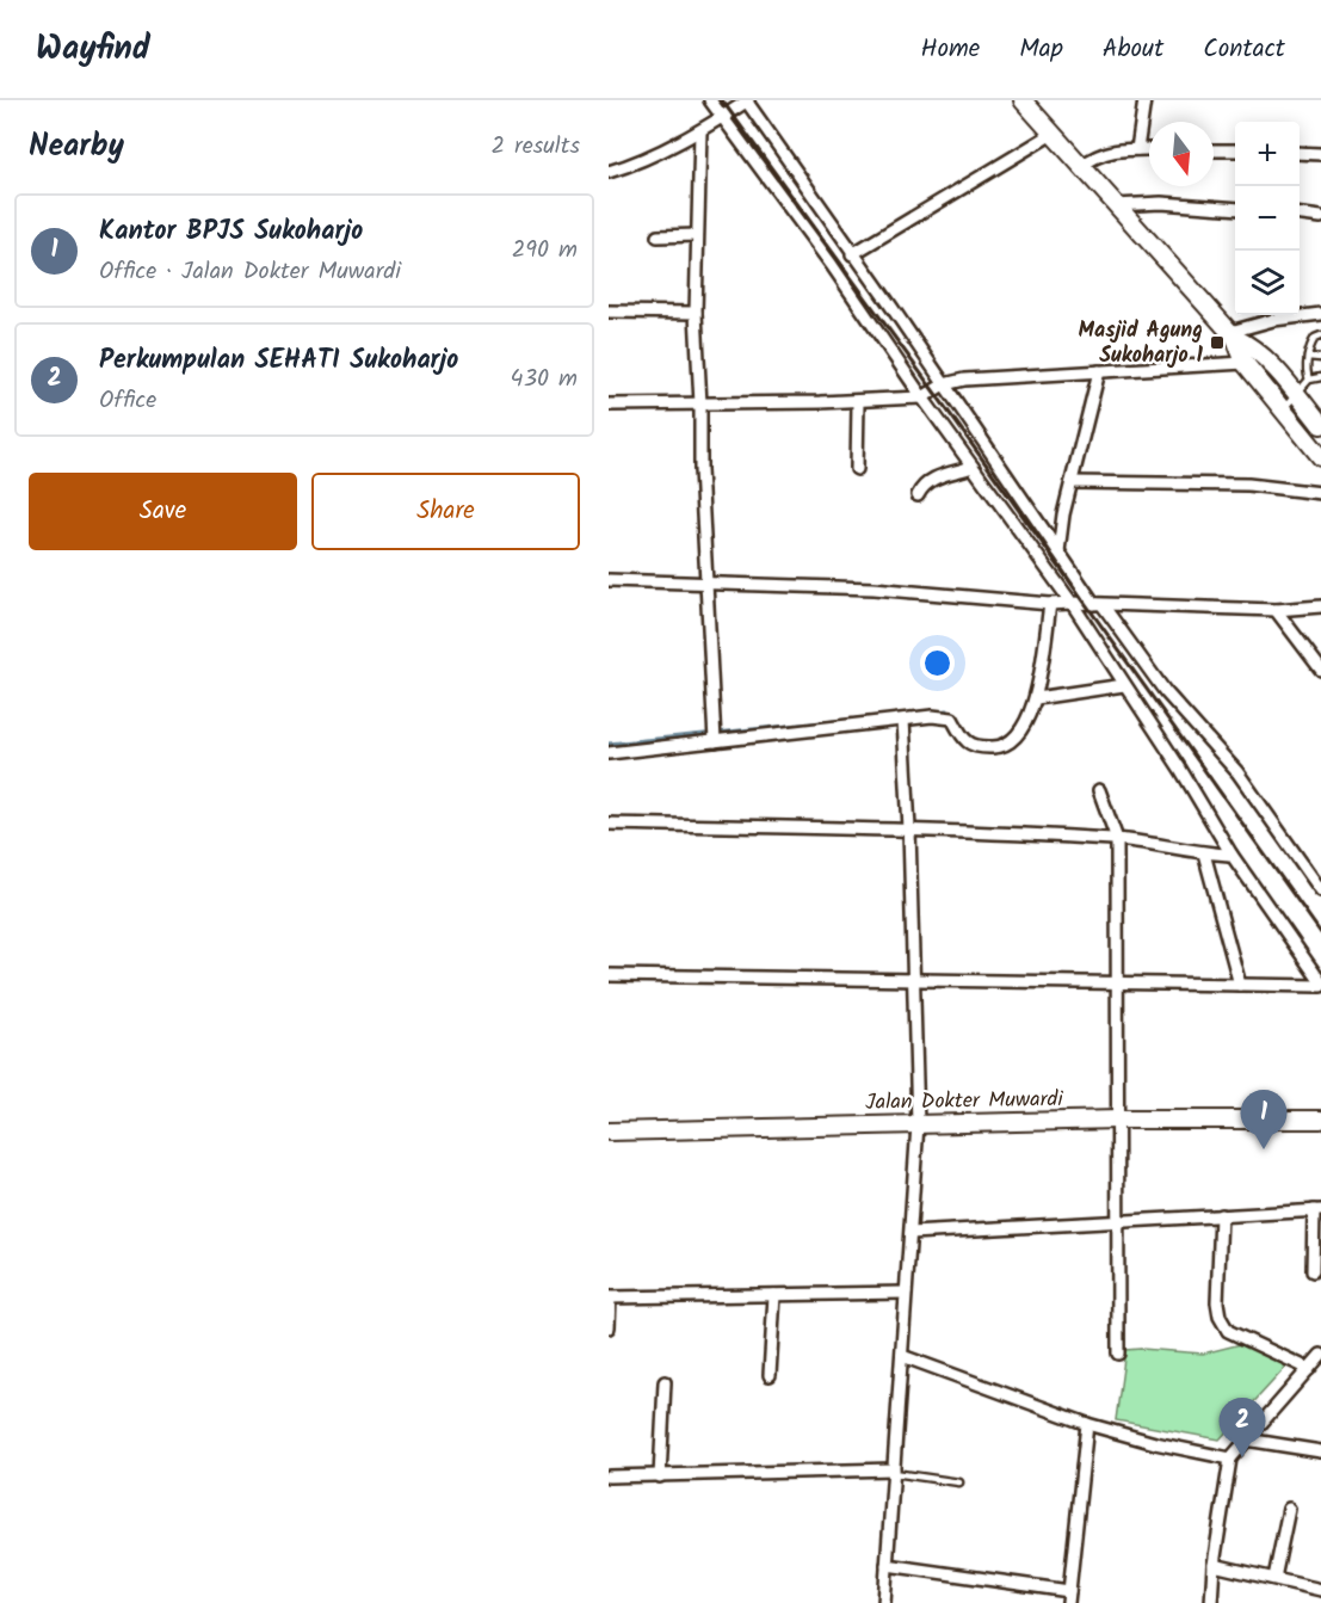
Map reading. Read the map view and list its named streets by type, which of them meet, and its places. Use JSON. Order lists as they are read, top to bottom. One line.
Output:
{"streets":{"main road":["Jalan Dokter Muwardi"]},"places":{"transit":["Masjid Agung Sukoharjo 1"]},"north":"bottom","page":{"header":"Wayfind","nav":["Home","Map","About","Contact"],"heading":["Nearby","2 results"],"map_buttons":["+","−"],"list":[{"mark":"1","name":"Kantor BPJS Sukoharjo","note":"Office · Jalan Dokter Muwardi","value":"290 m"},{"mark":"2","name":"Perkumpulan SEHATI Sukoharjo","note":"Office","value":"430 m"}],"buttons":["Save","Share"],"pins":["1","2"]}}
